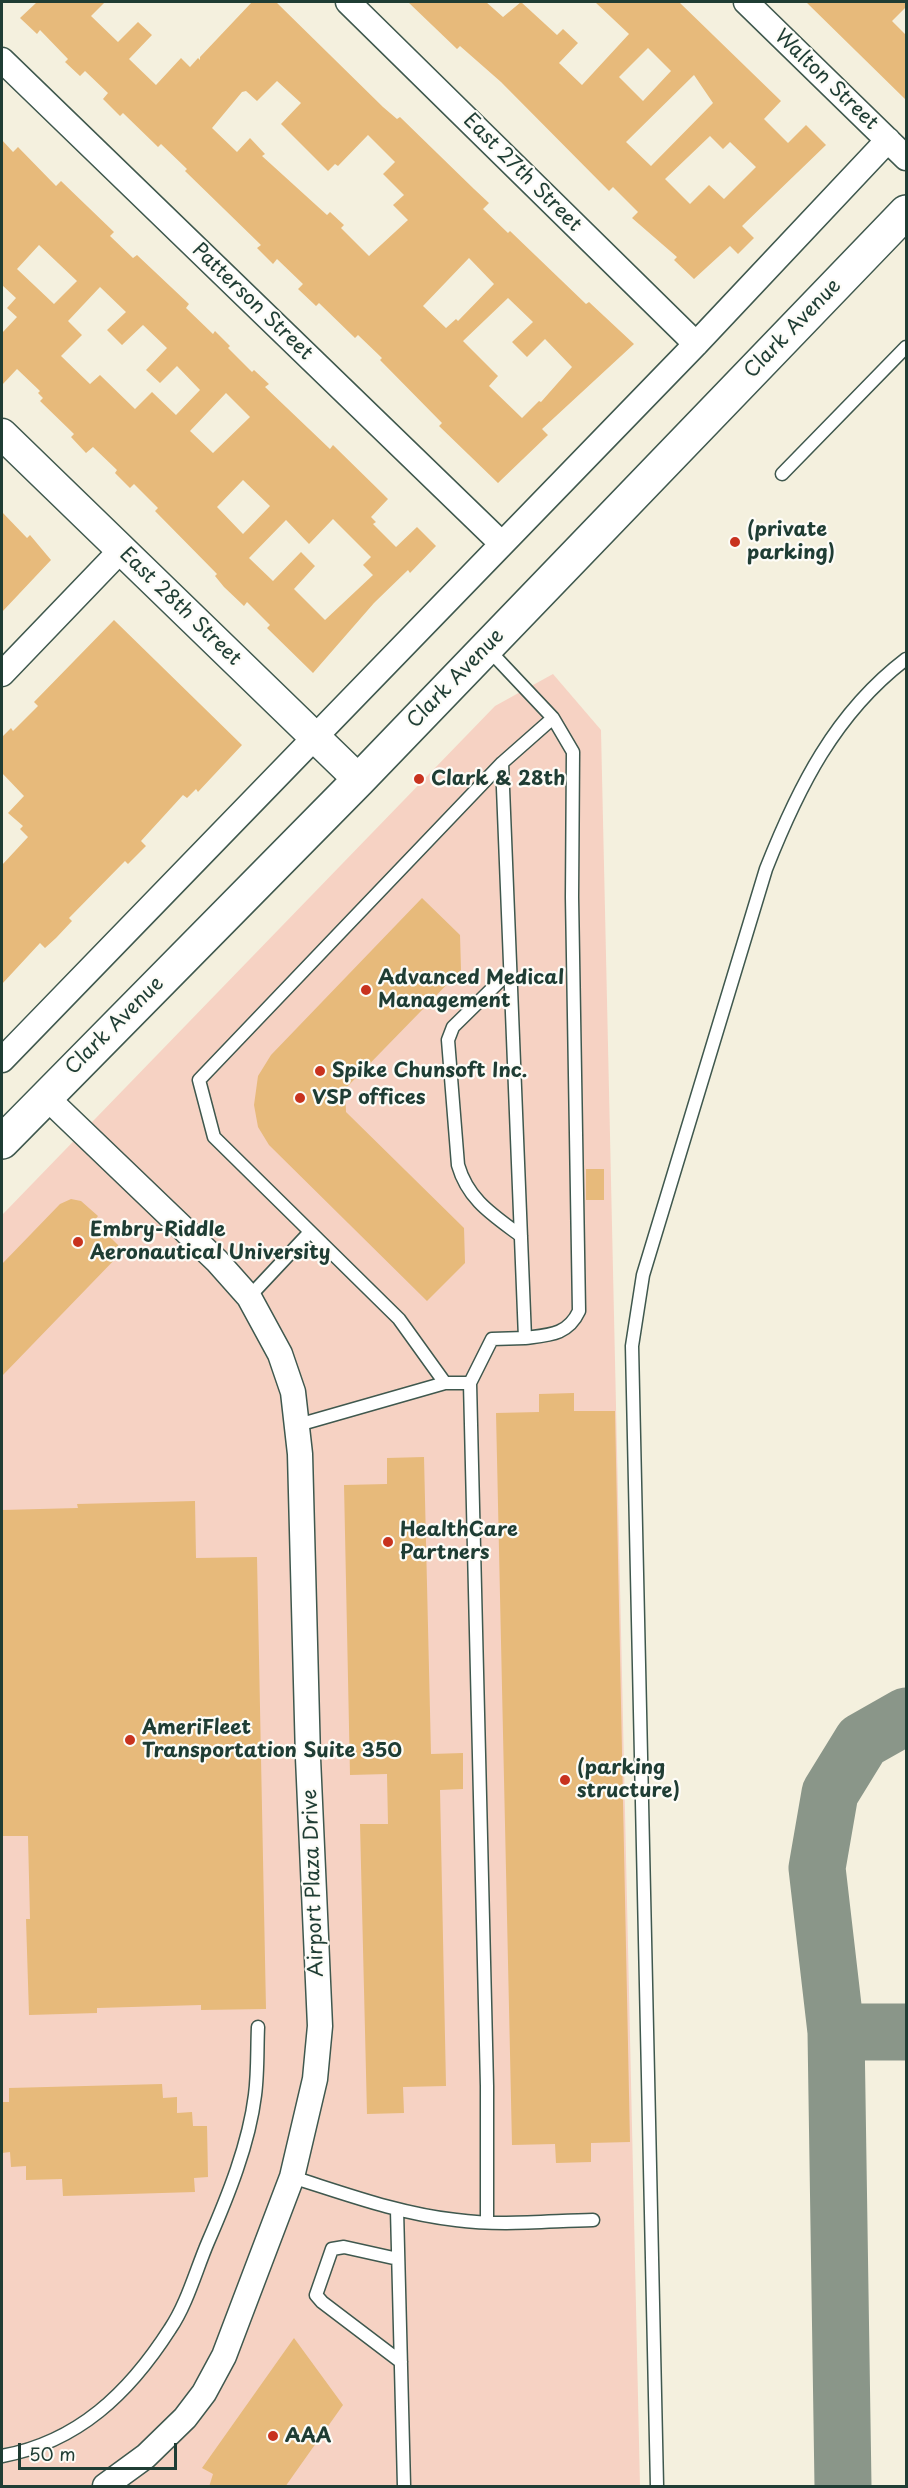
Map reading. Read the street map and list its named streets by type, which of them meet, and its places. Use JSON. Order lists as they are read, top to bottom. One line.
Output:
{"streets":{"main road":["Clark Avenue"],"street":["Walton Street","East 27th Street","Patterson Street","East 28th Street","Airport Plaza Drive"]},"crossings":[["Clark Avenue","East 28th Street"],["Clark Avenue","Airport Plaza Drive"]],"places":["(private parking)","Clark & 28th","Advanced Medical Management","Spike Chunsoft Inc.","VSP offices","Embry-Riddle Aeronautical University","HealthCare Partners","AmeriFleet Transportation Suite 350","(parking structure)","AAA"],"scale_bar":"50 m"}
